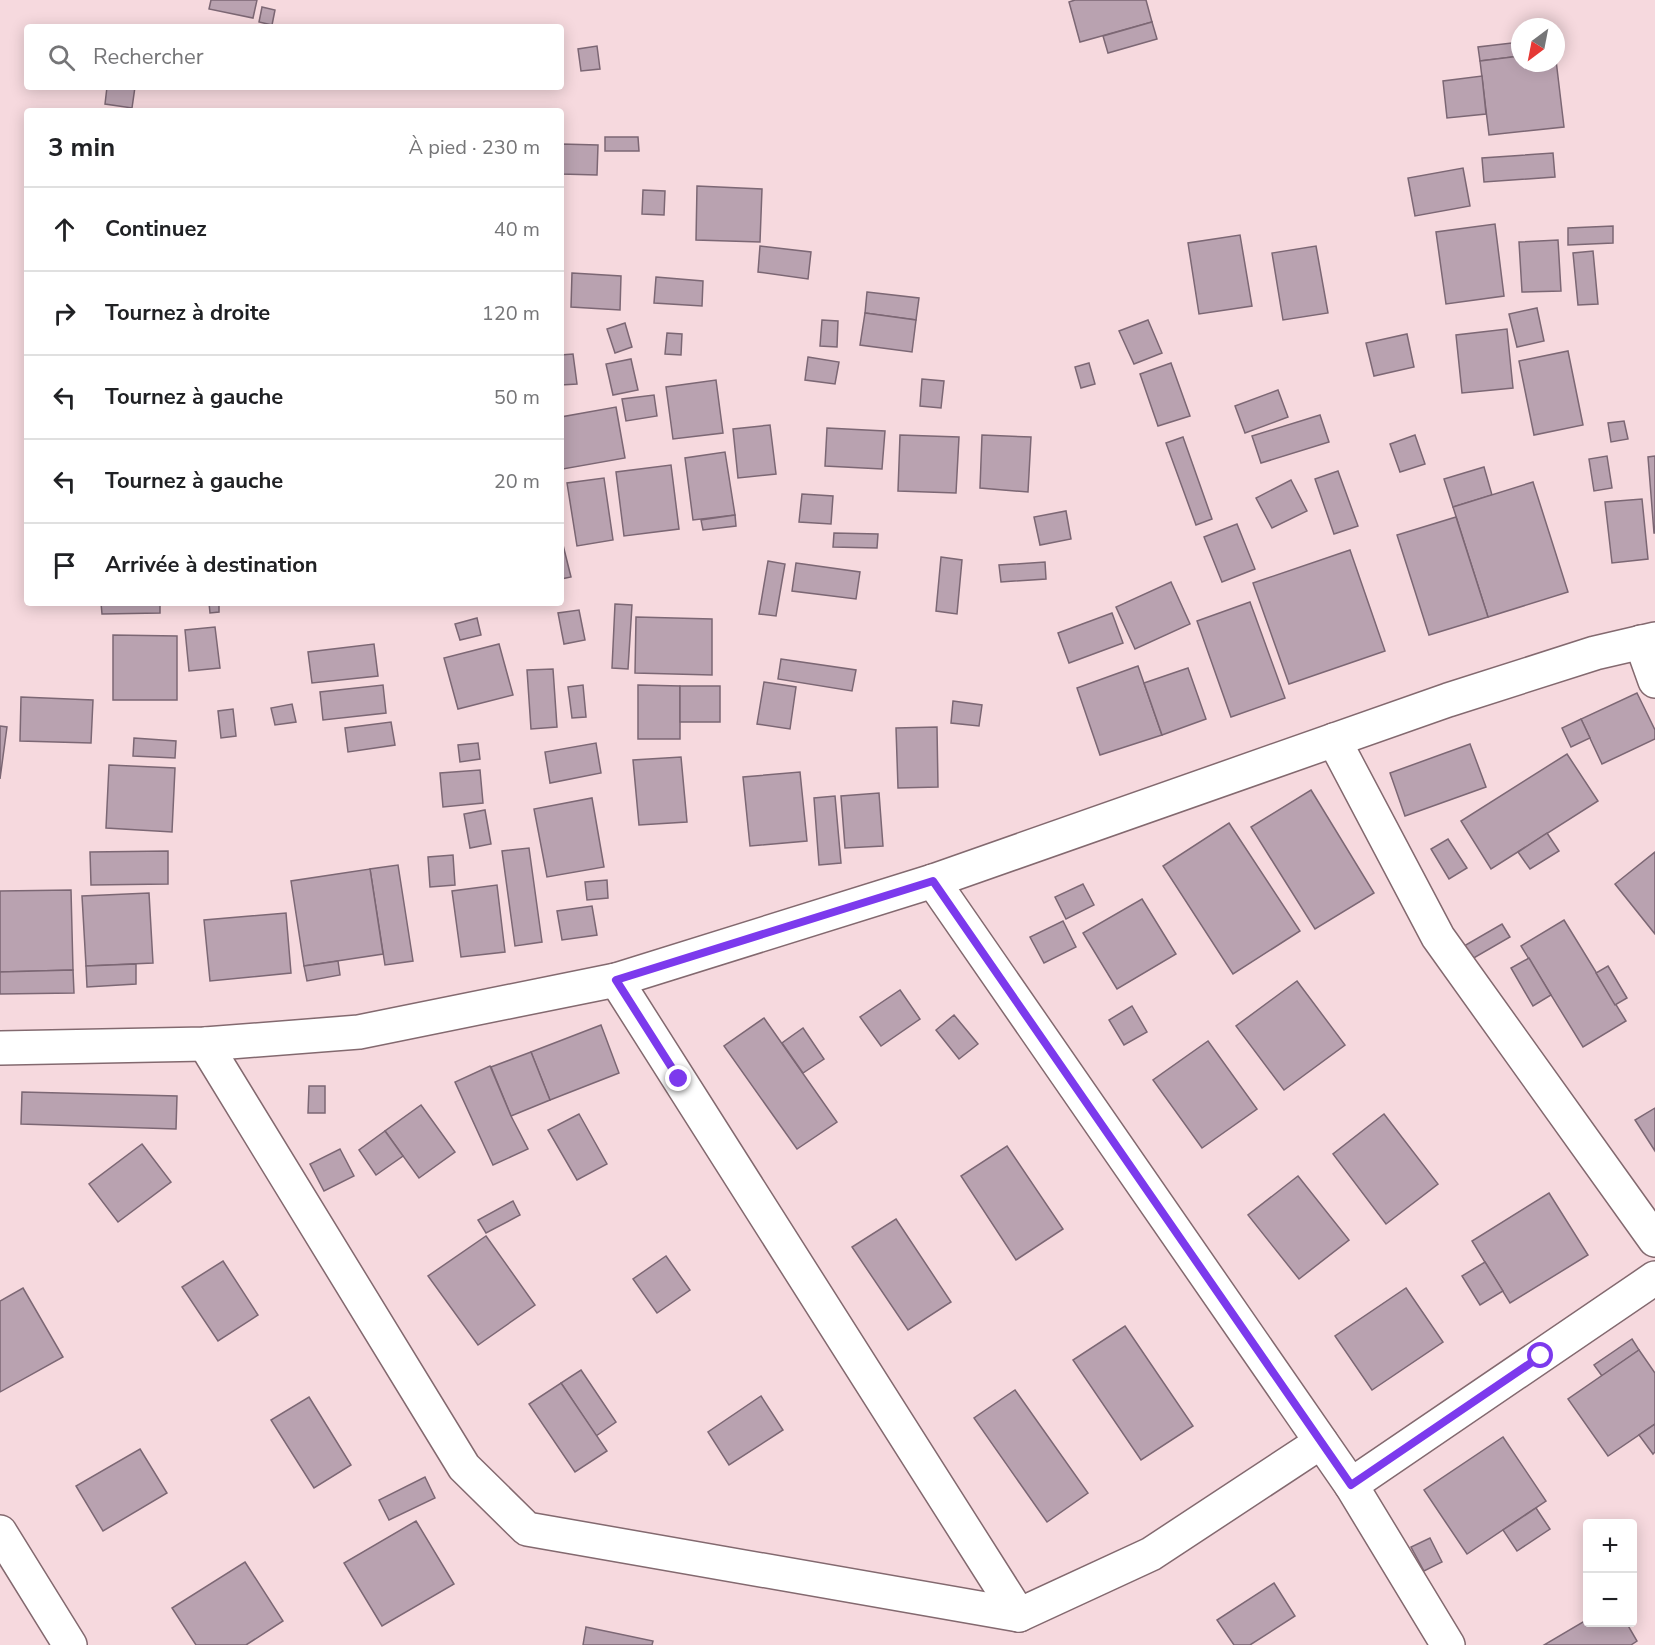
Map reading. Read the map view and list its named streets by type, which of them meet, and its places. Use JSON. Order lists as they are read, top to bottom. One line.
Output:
{"north":"bottom left","page":{"search":"Rechercher","heading":["3 min","À pied · 230 m"],"list":[["Continuez","40 m"],["Tournez à droite","120 m"],["Tournez à gauche","50 m"],["Tournez à gauche","20 m"],"Arrivée à destination"],"map_buttons":["+","−"]}}
